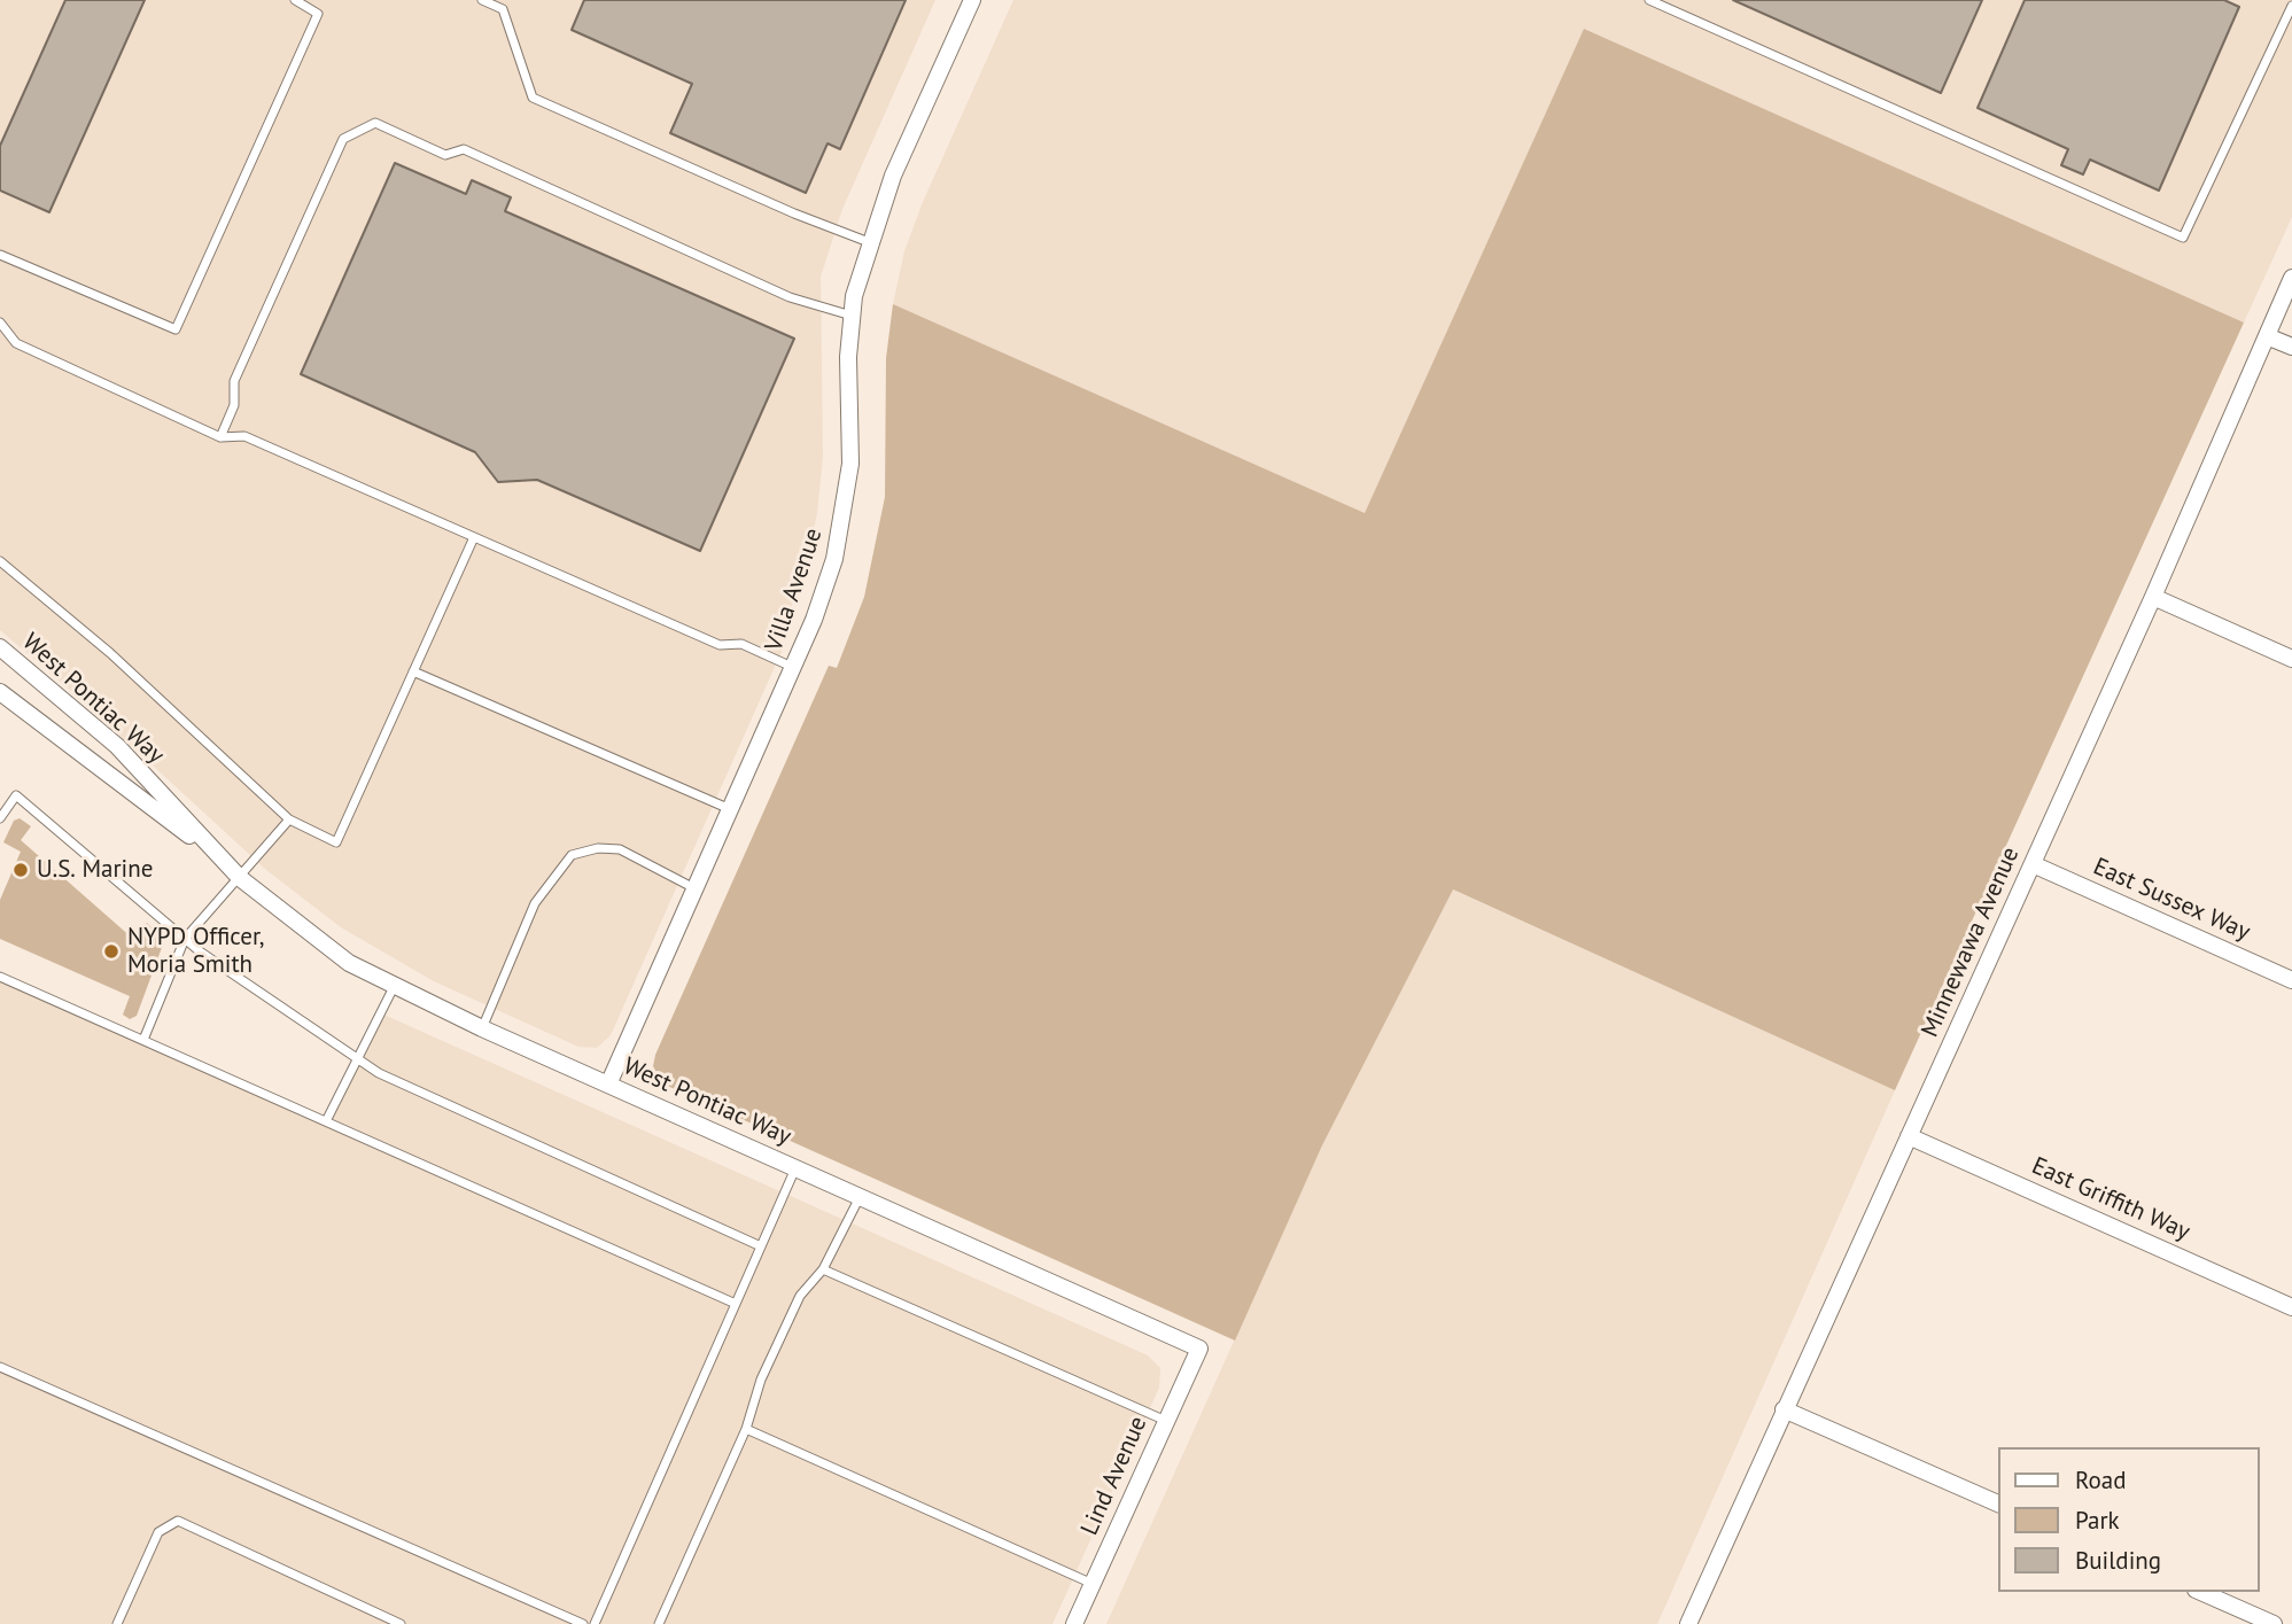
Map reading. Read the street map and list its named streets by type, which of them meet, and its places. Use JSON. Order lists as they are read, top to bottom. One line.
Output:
{"streets":{"street":["Villa Avenue","West Pontiac Way","East Sussex Way","Minnewawa Avenue","East Griffith Way","Lind Avenue"]},"crossings":[["Villa Avenue","West Pontiac Way"],["West Pontiac Way","Lind Avenue"],["East Sussex Way","Minnewawa Avenue"],["Minnewawa Avenue","East Griffith Way"]],"places":["U.S. Marine","NYPD Officer, Moria Smith"],"legend":["Road","Park","Building"]}
